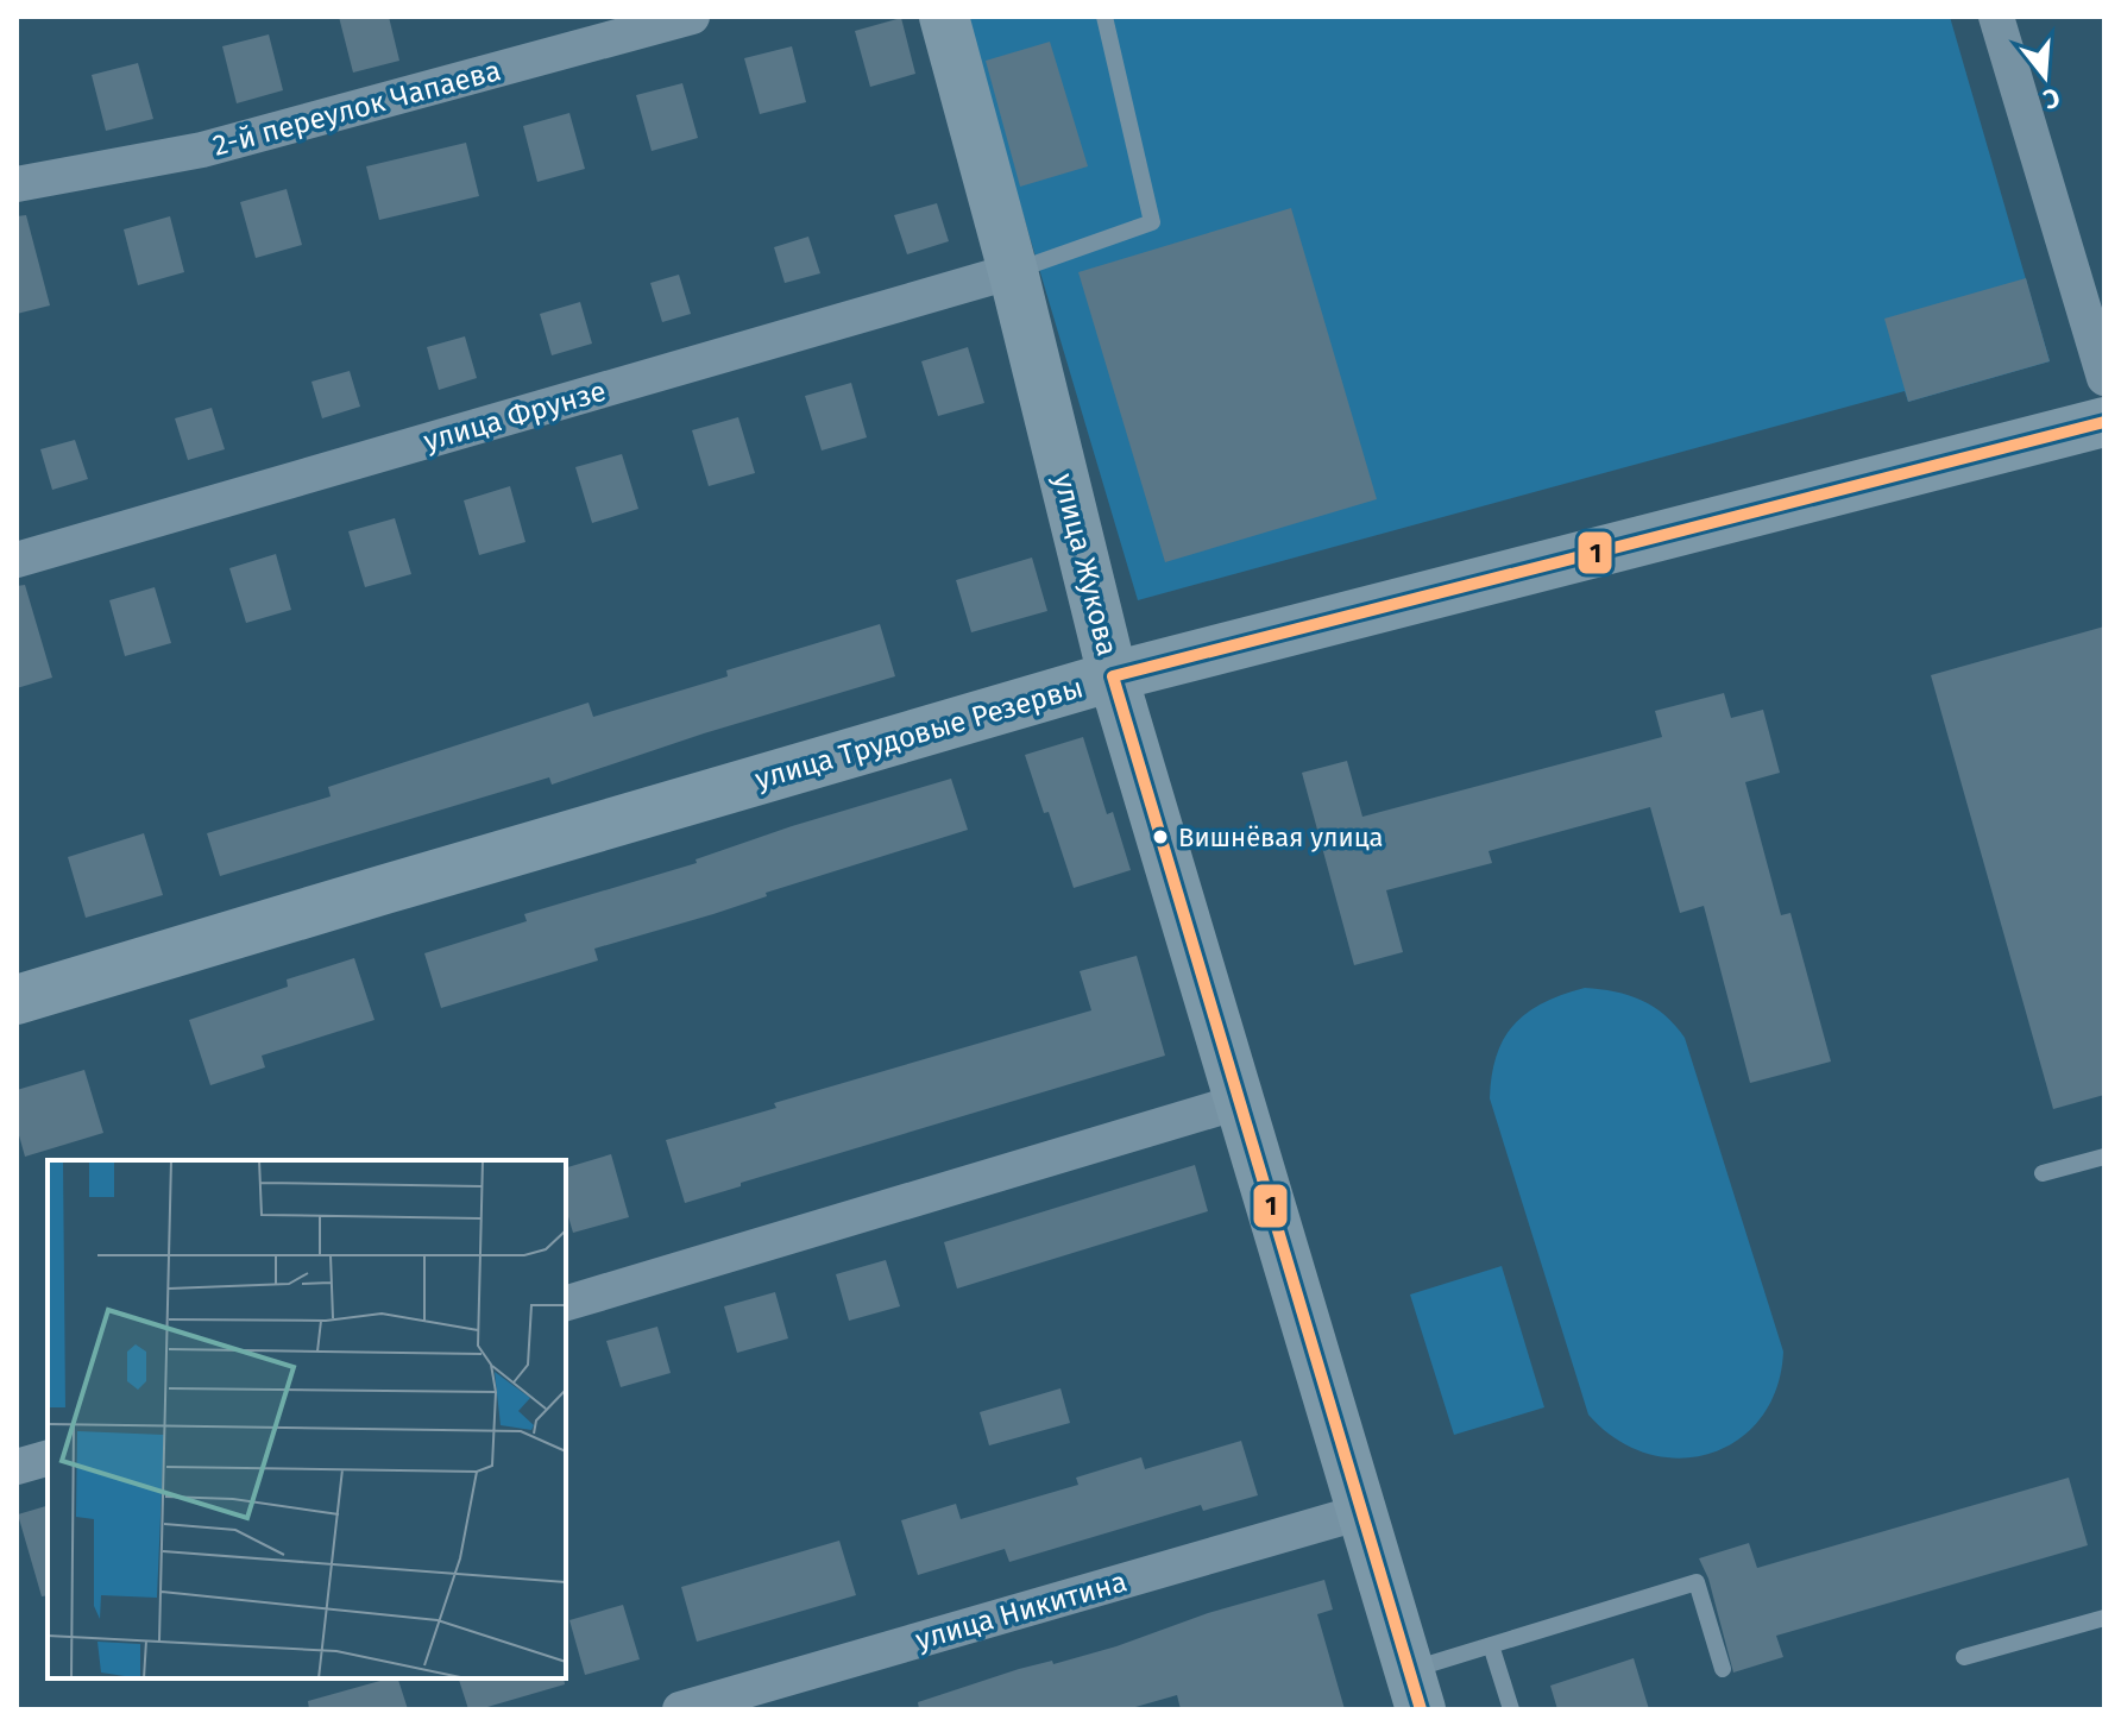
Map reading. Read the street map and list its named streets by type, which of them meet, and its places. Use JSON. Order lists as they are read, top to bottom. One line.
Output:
{"streets":{"main road":["улица Жукова","улица Трудовые Резервы"],"street":["2-й переулок Чапаева","улица Фрунзе","улица Никитина"]},"crossings":[["улица Фрунзе","улица Жукова"],["улица Жукова","улица Трудовые Резервы"],["улица Жукова","улица Никитина"]],"places":["Вишнёвая улица"],"lines":["transit line 1"],"north":"bottom"}
